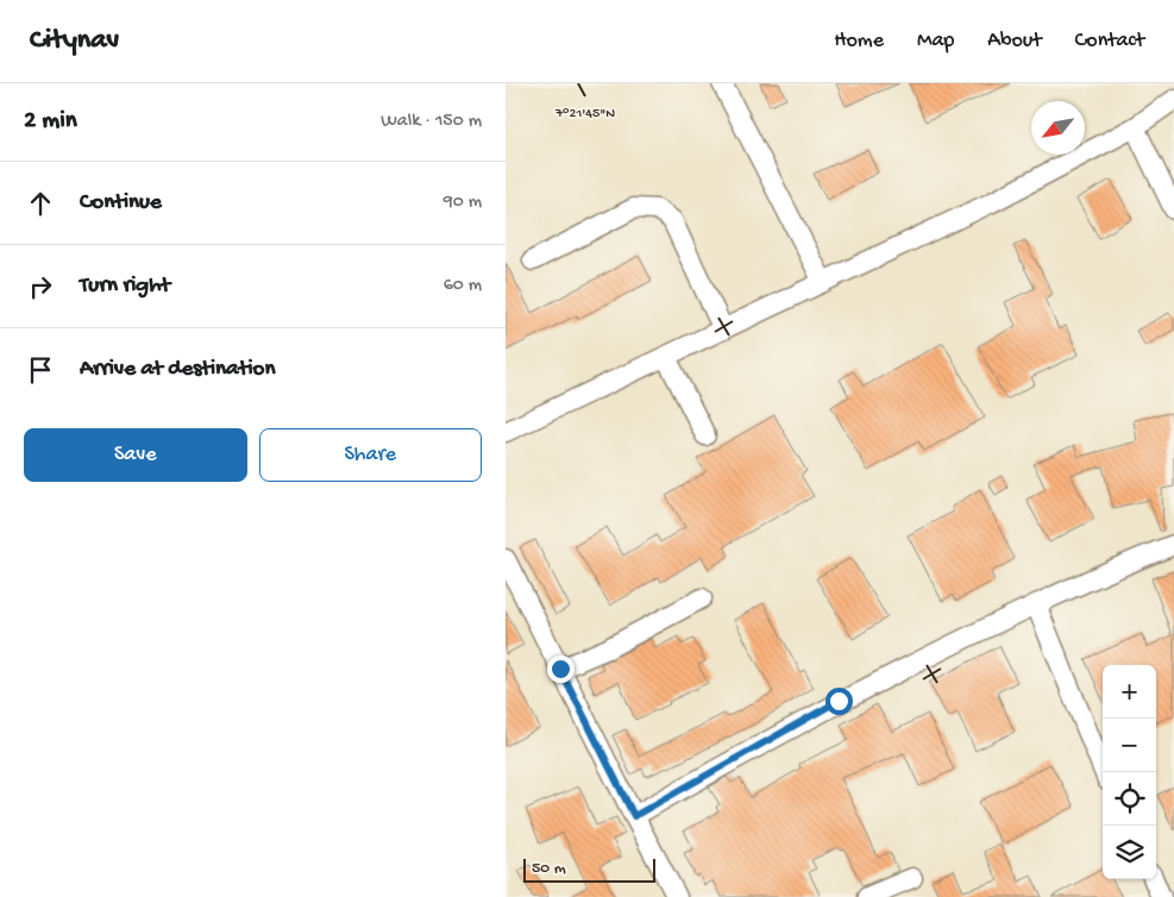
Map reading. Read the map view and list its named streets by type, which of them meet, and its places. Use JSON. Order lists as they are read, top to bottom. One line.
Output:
{"scale_bar":"50 m","north":"bottom left","page":{"header":"Citynav","nav":["Home","Map","About","Contact"],"heading":["2 min","Walk · 150 m"],"list":[["Continue","90 m"],["Turn right","60 m"],"Arrive at destination"],"buttons":["Save","Share"],"map_buttons":["+","−"],"scale":"50 m"},"coordinates":["7°21'45\"N"]}
